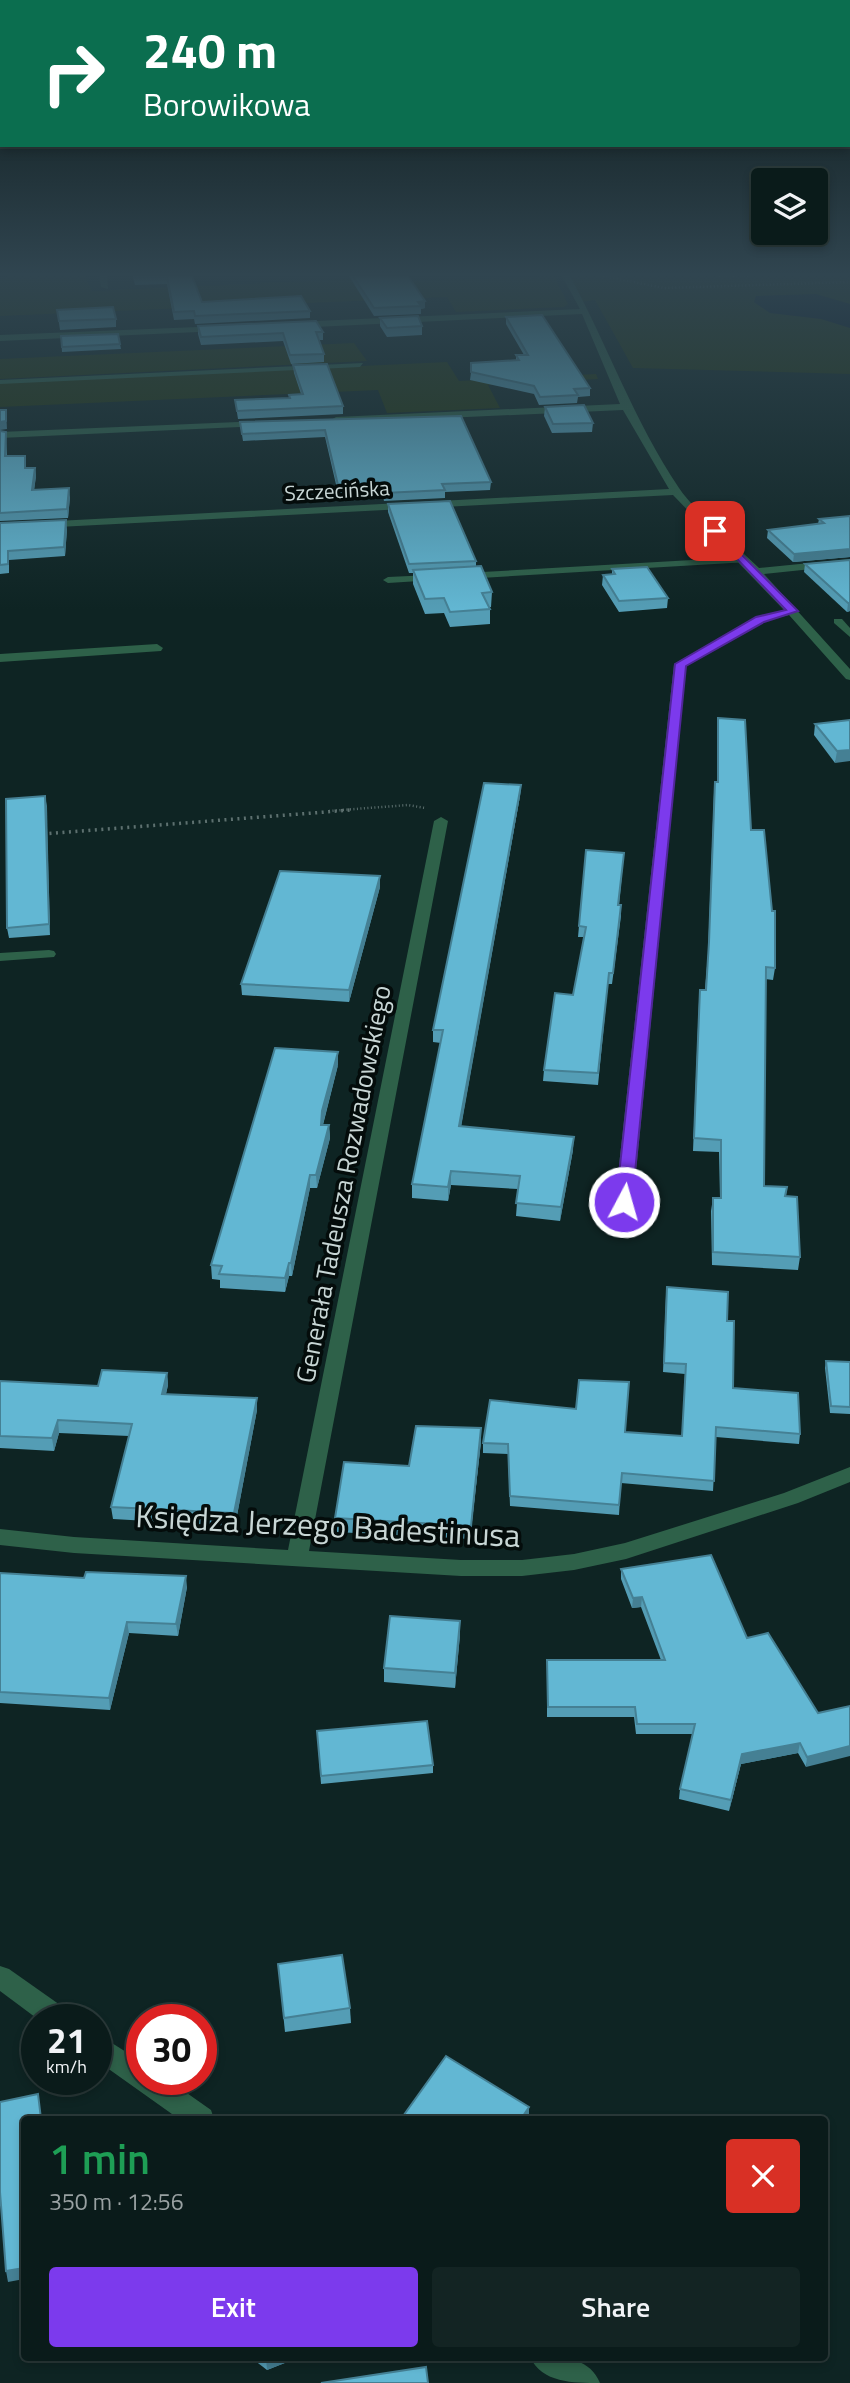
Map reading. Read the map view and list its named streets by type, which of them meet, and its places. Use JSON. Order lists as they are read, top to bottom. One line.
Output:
{"streets":{"street":["Szczecińska","Generała Tadeusza Rozwadowskiego","Księdza Jerzego Badestinusa"]},"crossings":[["Generała Tadeusza Rozwadowskiego","Księdza Jerzego Badestinusa"]],"page":{"turn":["240 m","Borowikowa"],"speed":"21 km/h","limit":"30","heading":["1 min","350 m · 12:56"],"buttons":["Exit","Share"]}}
